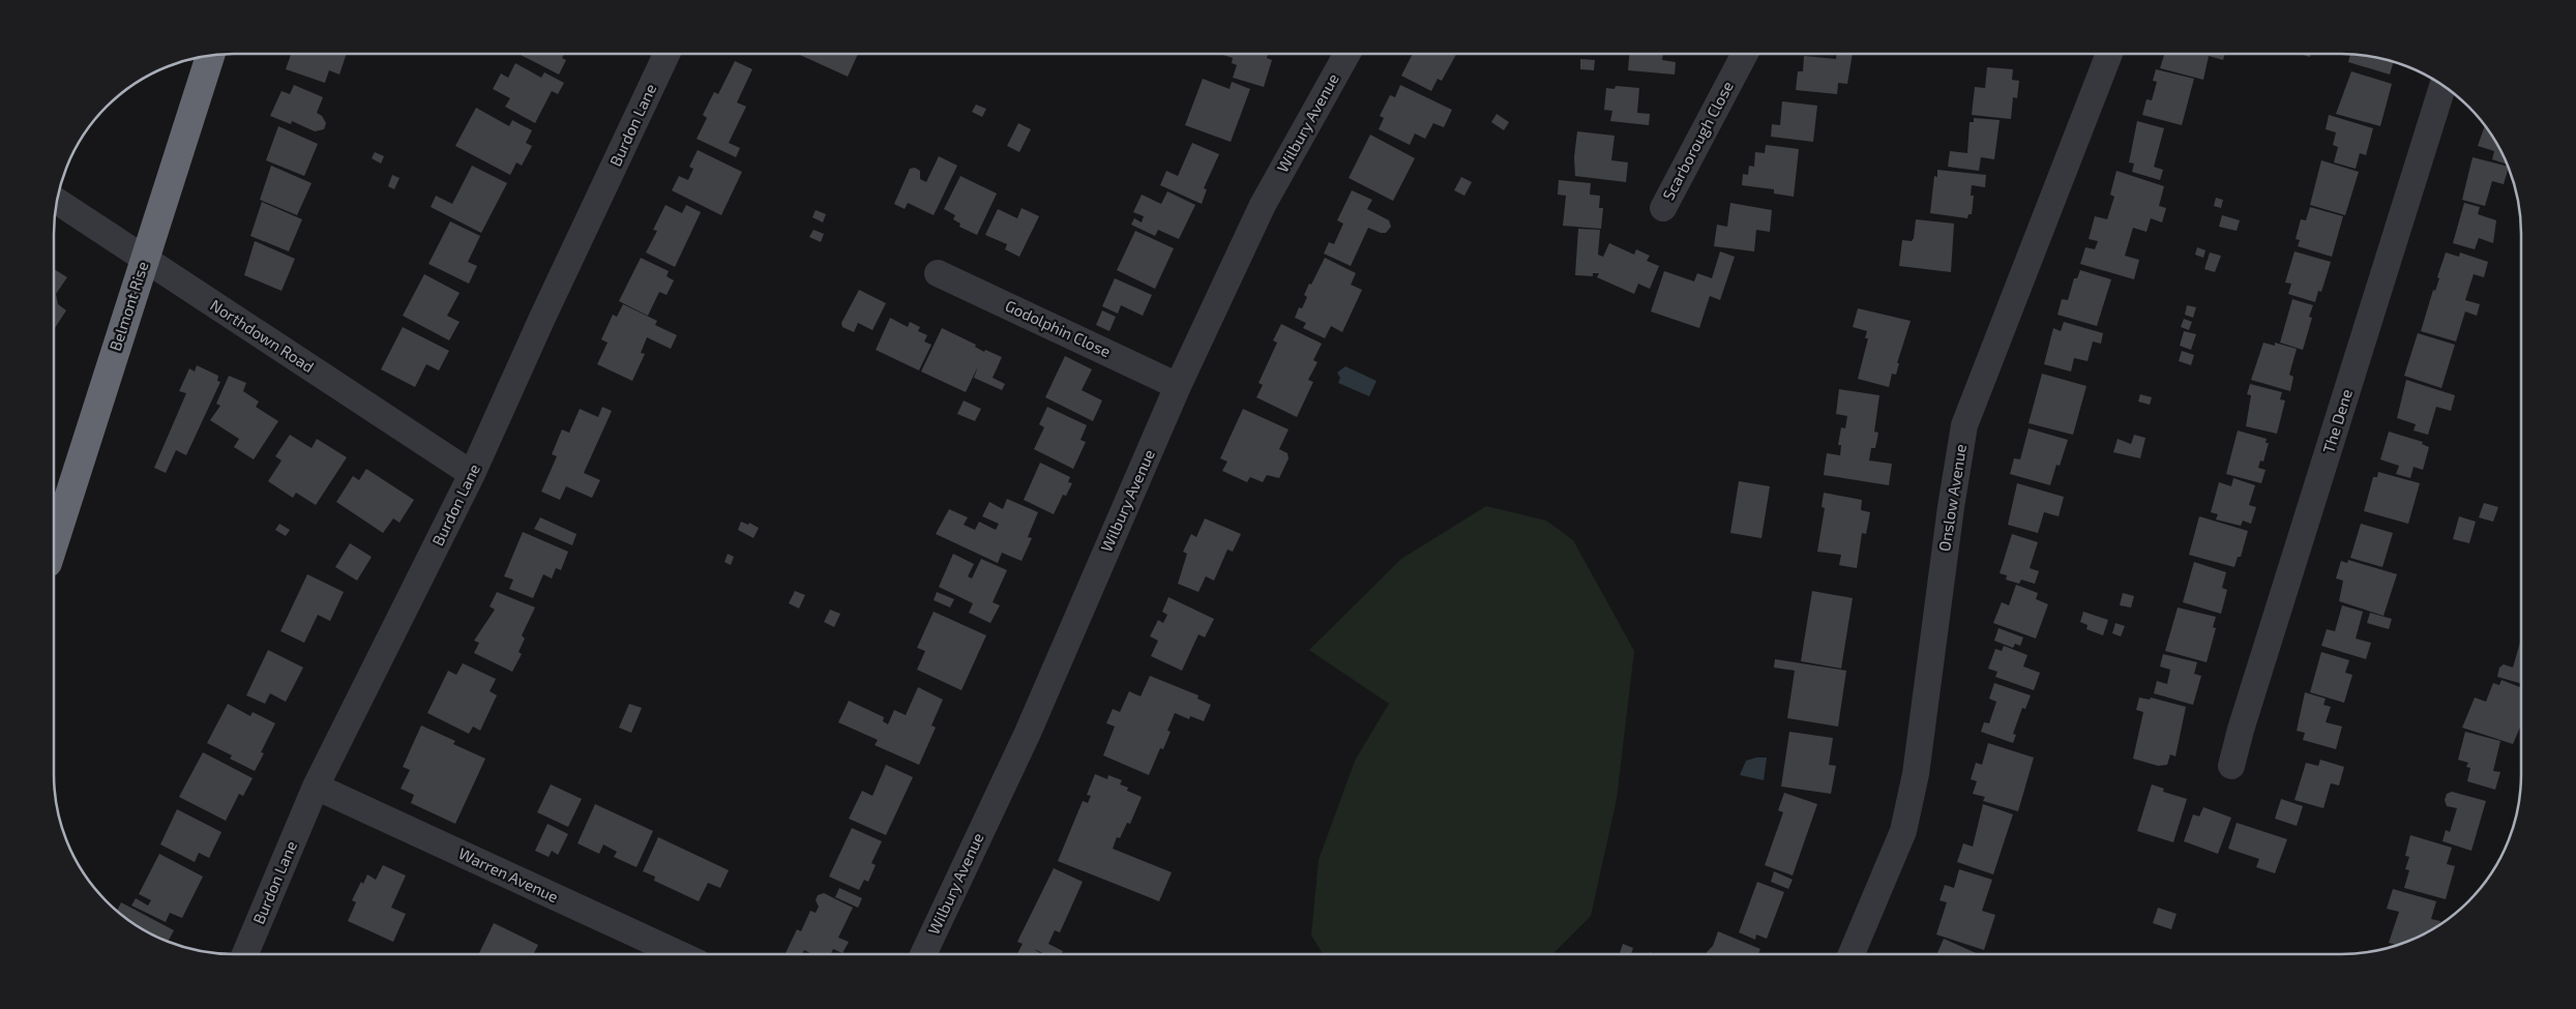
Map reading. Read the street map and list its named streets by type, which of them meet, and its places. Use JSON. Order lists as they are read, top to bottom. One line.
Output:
{"streets":{"highway":["Belmont Rise"],"street":["Wilbury Avenue","Burdon Lane","Scarborough Close","Godolphin Close","Northdown Road","The Dene","Onslow Avenue","Warren Avenue"]},"crossings":[["Wilbury Avenue","Godolphin Close"],["Burdon Lane","Northdown Road"],["Burdon Lane","Warren Avenue"],["Belmont Rise","Northdown Road"]]}
